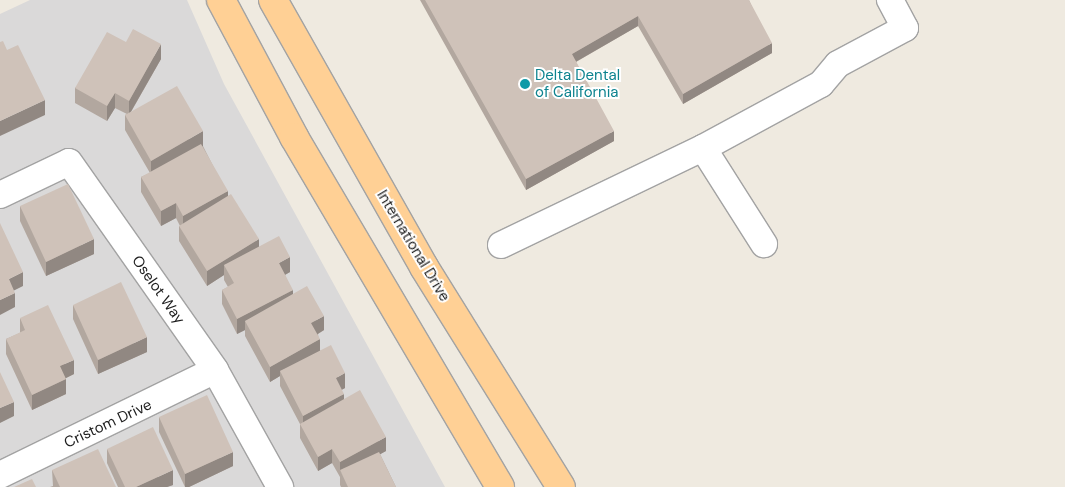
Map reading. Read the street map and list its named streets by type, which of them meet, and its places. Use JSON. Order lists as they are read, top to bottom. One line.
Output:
{"streets":{"main road":["International Drive"],"street":["Oselot Way","Cristom Drive"]},"crossings":[["Oselot Way","Cristom Drive"]],"places":["Delta Dental of California"]}
